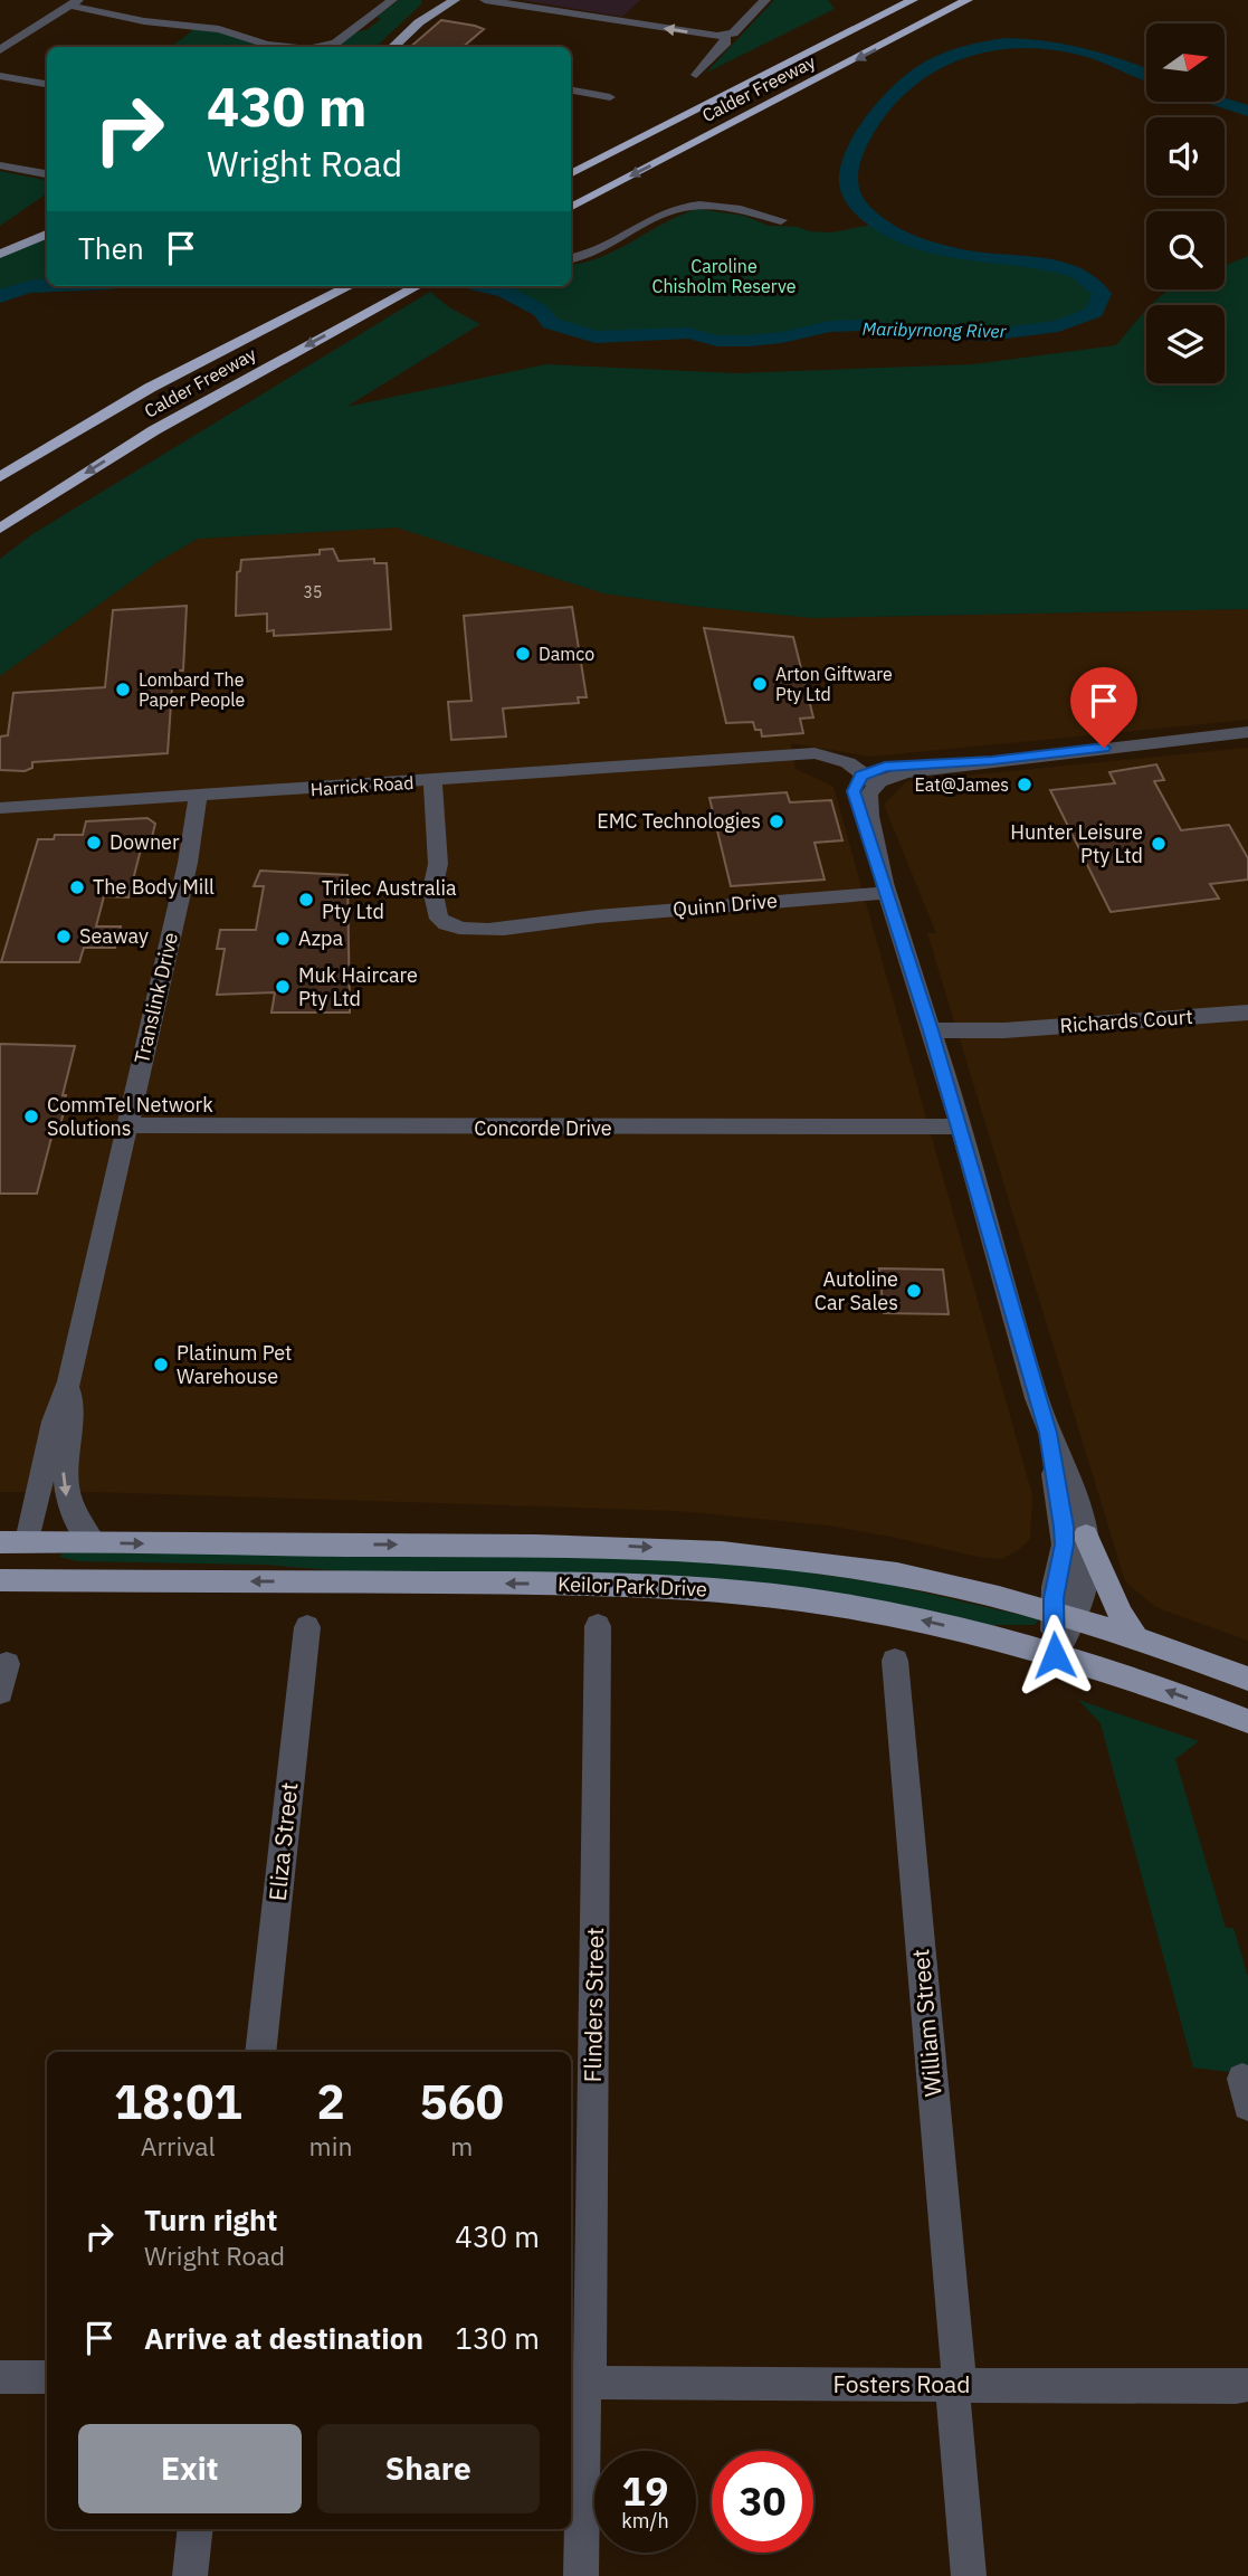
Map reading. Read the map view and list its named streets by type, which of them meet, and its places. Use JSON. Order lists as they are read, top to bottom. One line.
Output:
{"streets":{"highway":["Calder Freeway"],"main road":["Keilor Park Drive"],"street":["Harrick Road","Quinn Drive","Translink Drive","Richards Court","Concorde Drive","Eliza Street","Flinders Street","William Street","Fosters Road"]},"crossings":[["Harrick Road","Quinn Drive"],["Harrick Road","Translink Drive"],["Translink Drive","Concorde Drive"],["Translink Drive","Keilor Park Drive"],["Flinders Street","Fosters Road"],["William Street","Fosters Road"]],"water":["Maribyrnong River"],"parks":["Caroline Chisholm Reserve"],"places":["Damco","Arton Giftware Pty Ltd","Lombard The Paper People","Eat@James","EMC Technologies","Downer","Hunter Leisure Pty Ltd","The Body Mill","Trilec Australia Pty Ltd","Seaway","Azpa","Muk Haircare Pty Ltd","CommTel Network Solutions","Autoline Car Sales","Platinum Pet Warehouse"],"house_numbers":["35"],"north":"right","page":{"turn":["430 m","Wright Road"],"then":"Then","eta":["18:01","Arrival","2","min","560","m"],"list":[{"name":"Turn right","note":"Wright Road","value":"430 m"},{"name":"Arrive at destination","value":"130 m"}],"buttons":["Exit","Share"],"speed":"19 km/h","limit":"30"}}
